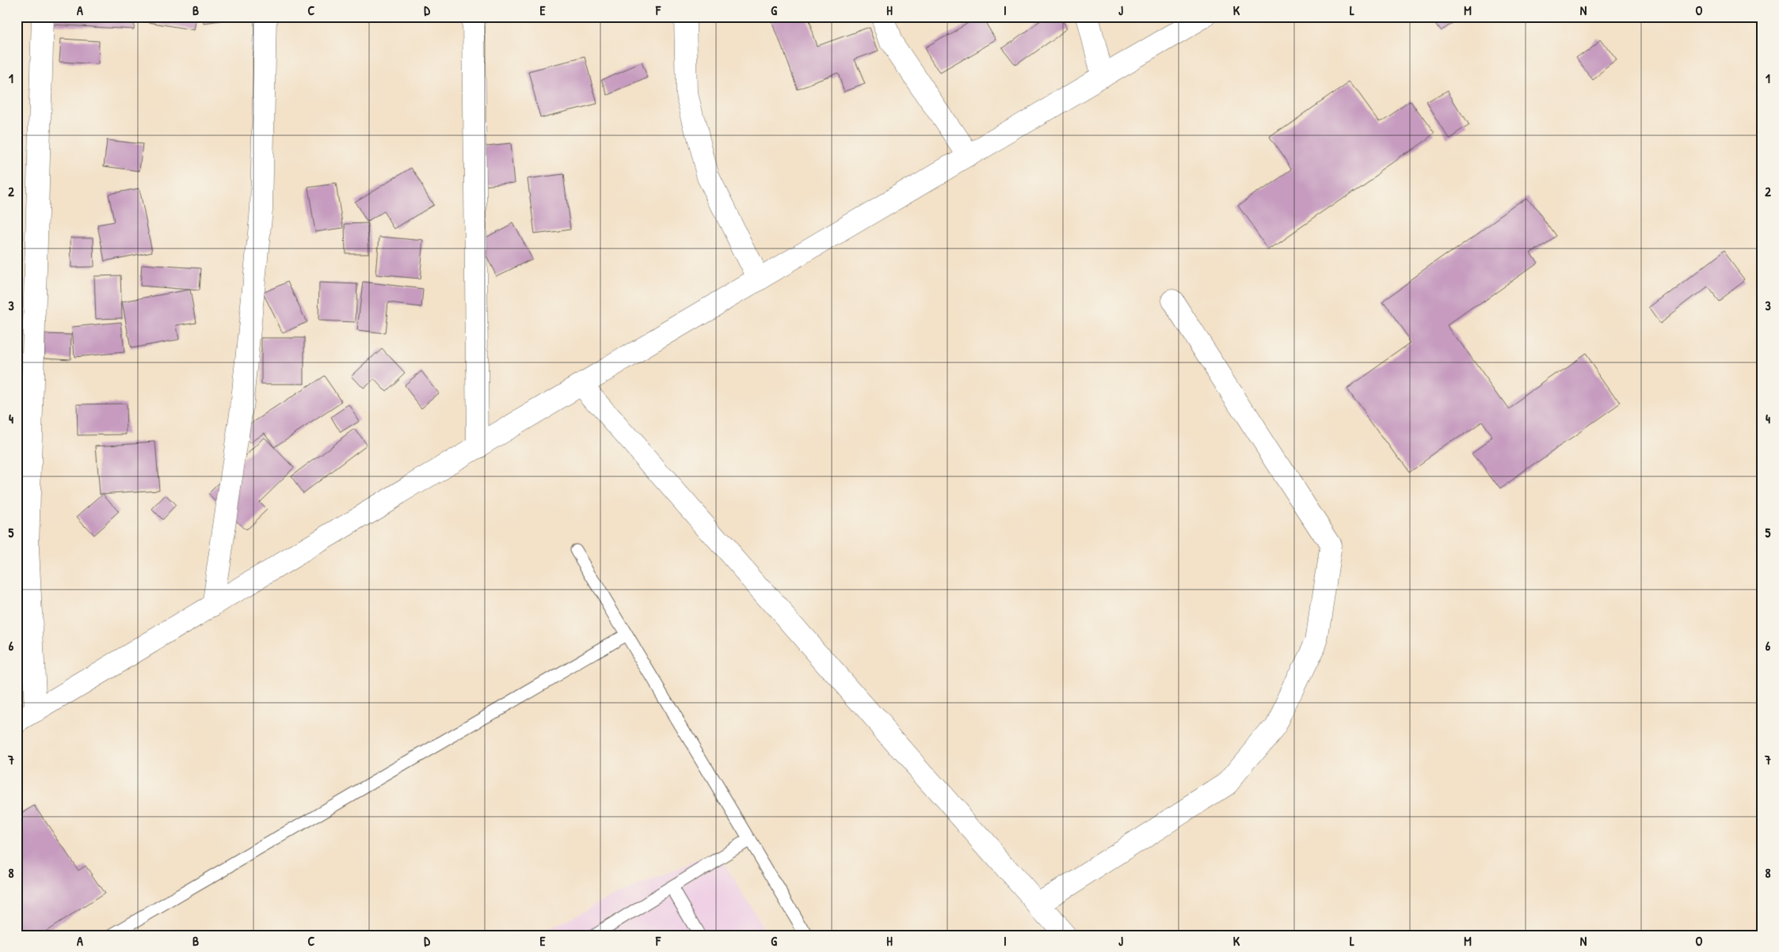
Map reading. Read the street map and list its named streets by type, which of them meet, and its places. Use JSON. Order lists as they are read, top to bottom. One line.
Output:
{"grid":{"columns":["A","B","C","D","E","F","G","H","I","J","K","L","M","N","O"],"rows":["1","2","3","4","5","6","7","8"]}}
